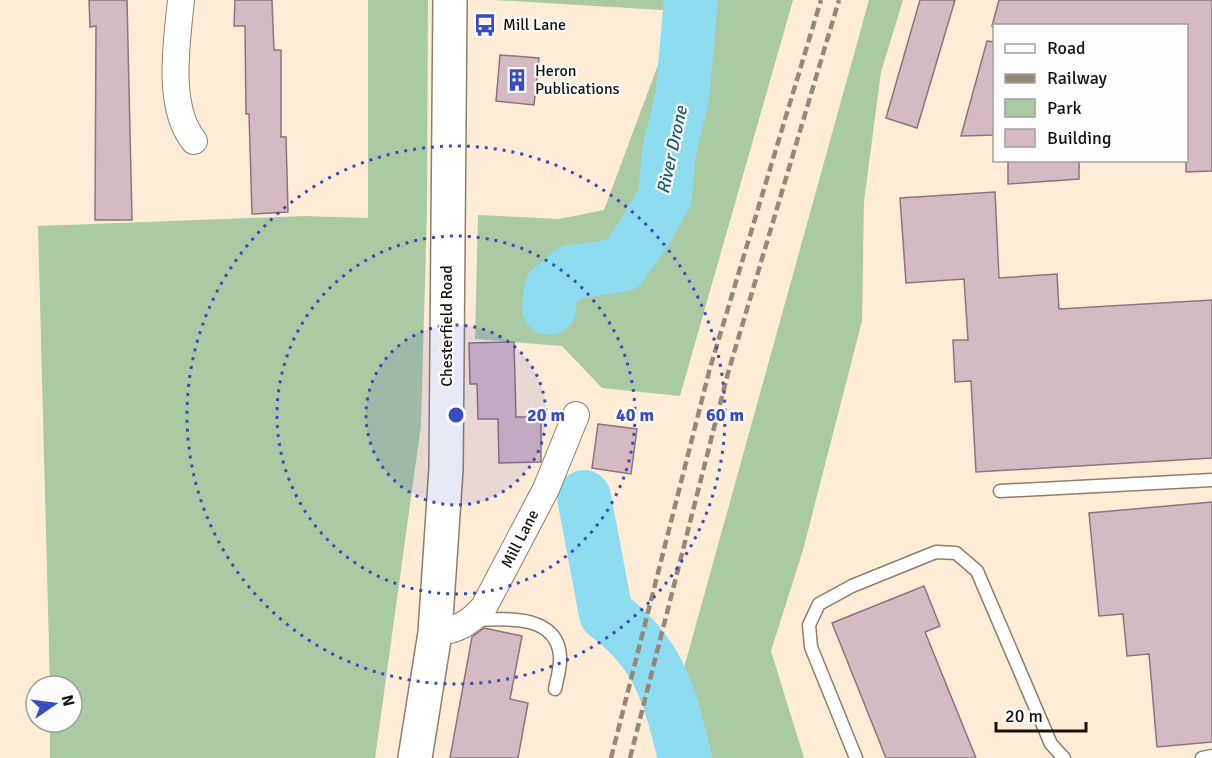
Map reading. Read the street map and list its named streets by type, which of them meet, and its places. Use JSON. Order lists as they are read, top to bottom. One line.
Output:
{"streets":{"main road":["Chesterfield Road"],"street":["Mill Lane"]},"water":["River Drone"],"places":{"bus stop":["Mill Lane"],"building":["Heron Publications"]},"legend":["Road","Railway","Park","Building"],"scale_bar":"20 m","north":"right","rings":["20 m","40 m","60 m"]}
